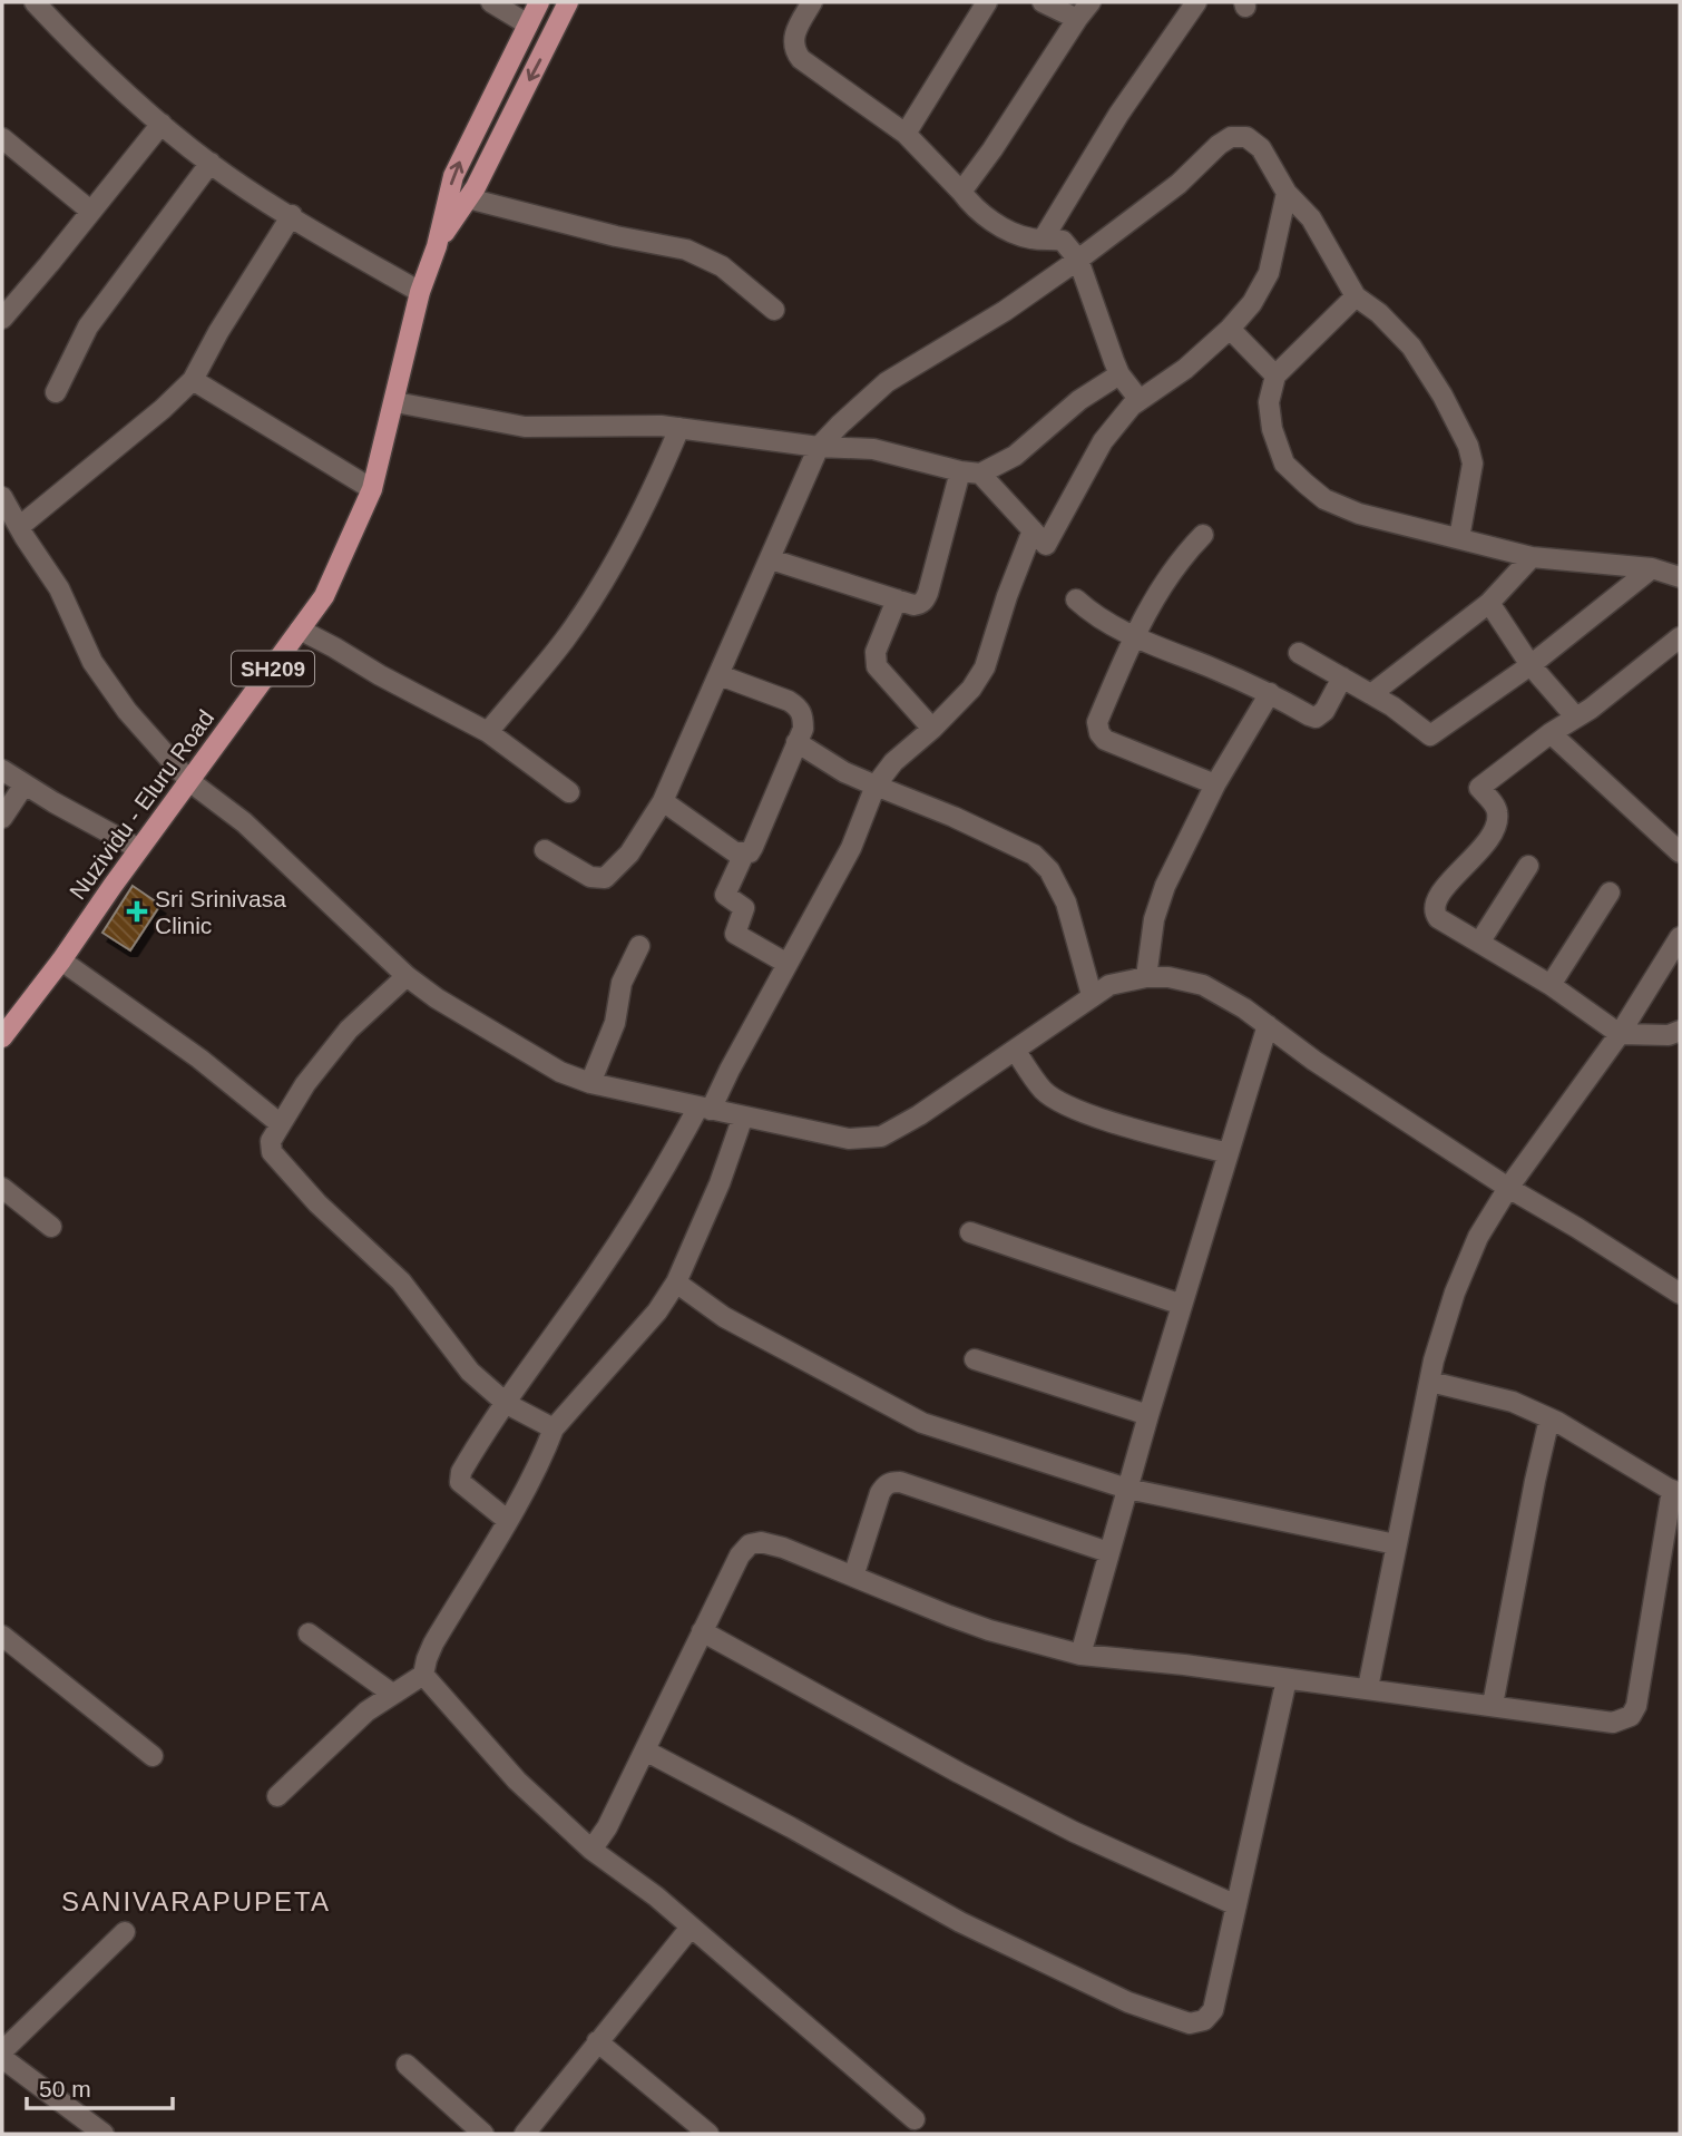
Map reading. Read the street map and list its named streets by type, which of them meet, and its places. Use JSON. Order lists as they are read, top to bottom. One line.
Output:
{"streets":{"main road":["SH209","Nuzividu - Eluru Road"]},"districts":["SANIVARAPUPETA"],"places":{"health":["Sri Srinivasa Clinic"]},"scale_bar":"50 m"}
